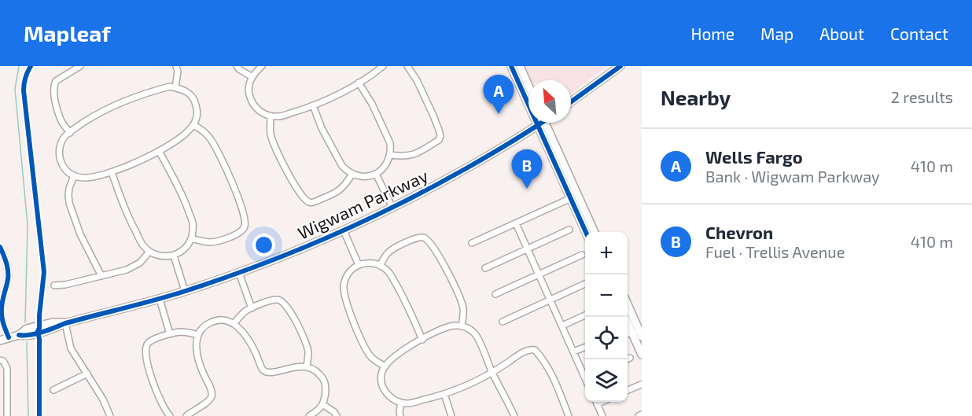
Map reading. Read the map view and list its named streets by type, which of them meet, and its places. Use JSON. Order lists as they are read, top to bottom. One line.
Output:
{"streets":{"main road":["Wigwam Parkway"]},"north":"top left","page":{"header":"Mapleaf","nav":["Home","Map","About","Contact"],"heading":["Nearby","2 results"],"pins":["A","B"],"list":[{"mark":"A","name":"Wells Fargo","note":"Bank · Wigwam Parkway","value":"410 m"},{"mark":"B","name":"Chevron","note":"Fuel · Trellis Avenue","value":"410 m"}],"map_buttons":["+","−"]}}
